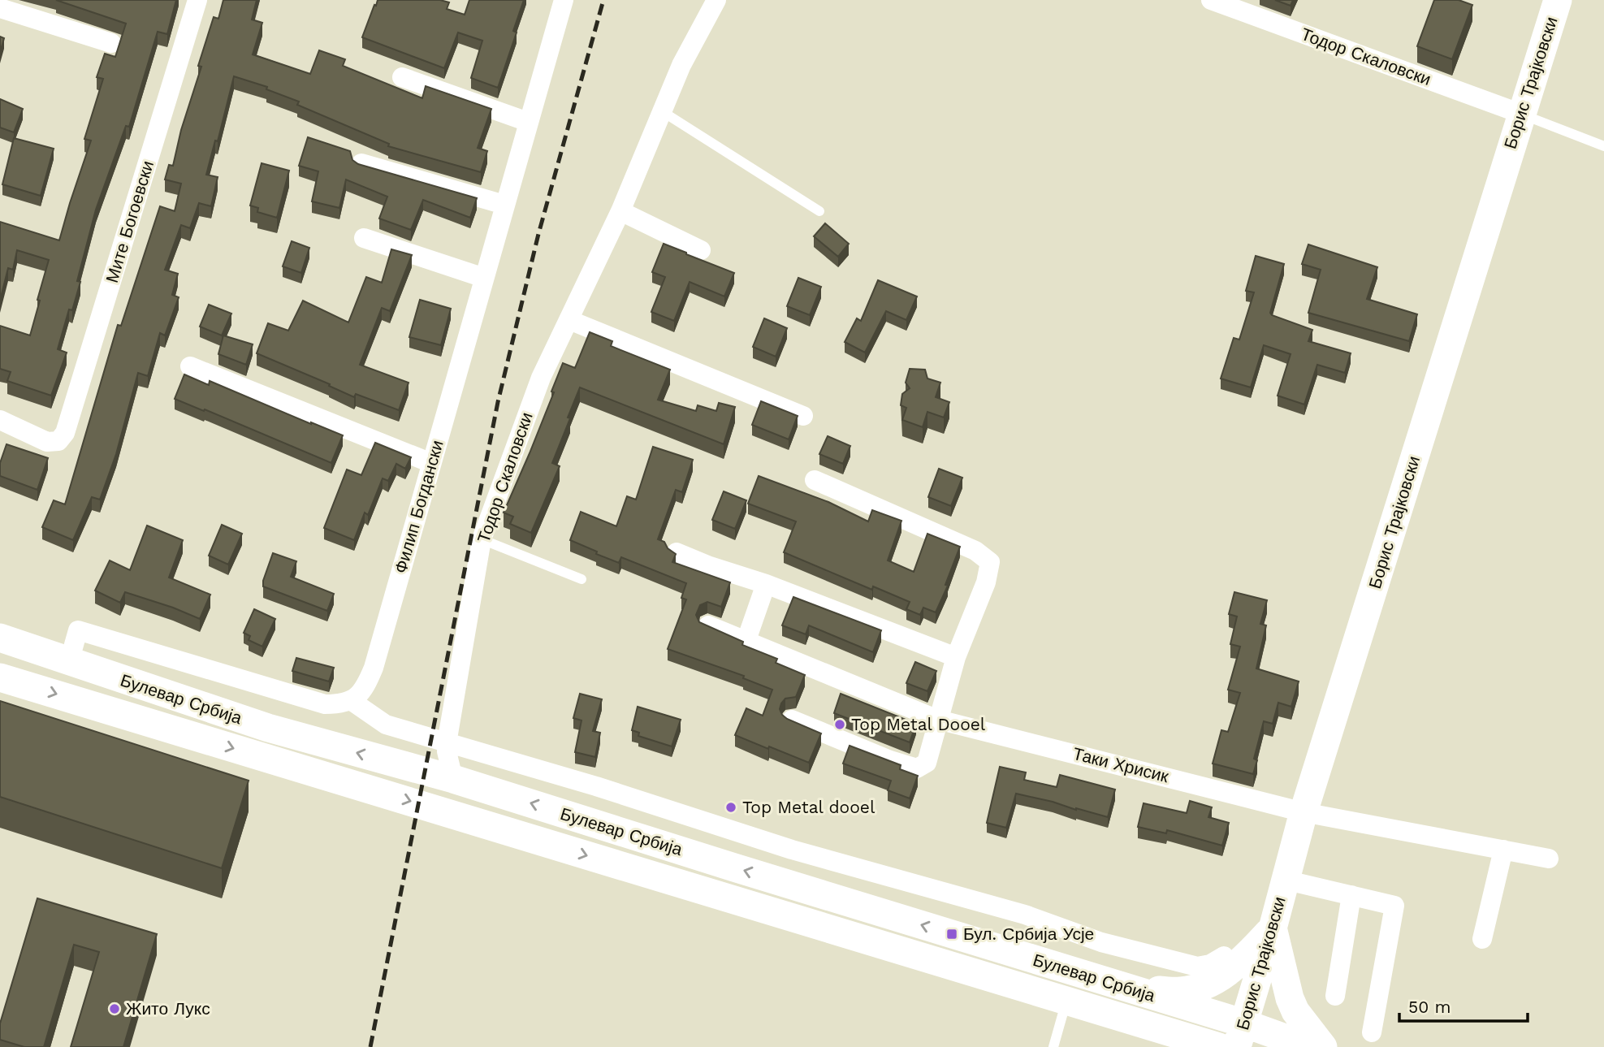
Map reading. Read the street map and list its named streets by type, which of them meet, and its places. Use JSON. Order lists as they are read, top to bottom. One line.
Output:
{"streets":{"street":["Тодор Скаловски","Борис Трајковски","Мите Богоевски","Филип Богдански","Булевар Србија","Таки Хрисик"]},"crossings":[["Тодор Скаловски","Борис Трајковски"],["Тодор Скаловски","Булевар Србија"],["Борис Трајковски","Булевар Србија"],["Борис Трајковски","Таки Хрисик"]],"places":{"other":["Top Metal Dooel","Top Metal dooel","Жито Лукс"],"transit":["Бул. Србија Усје"]},"scale_bar":"50 m"}
